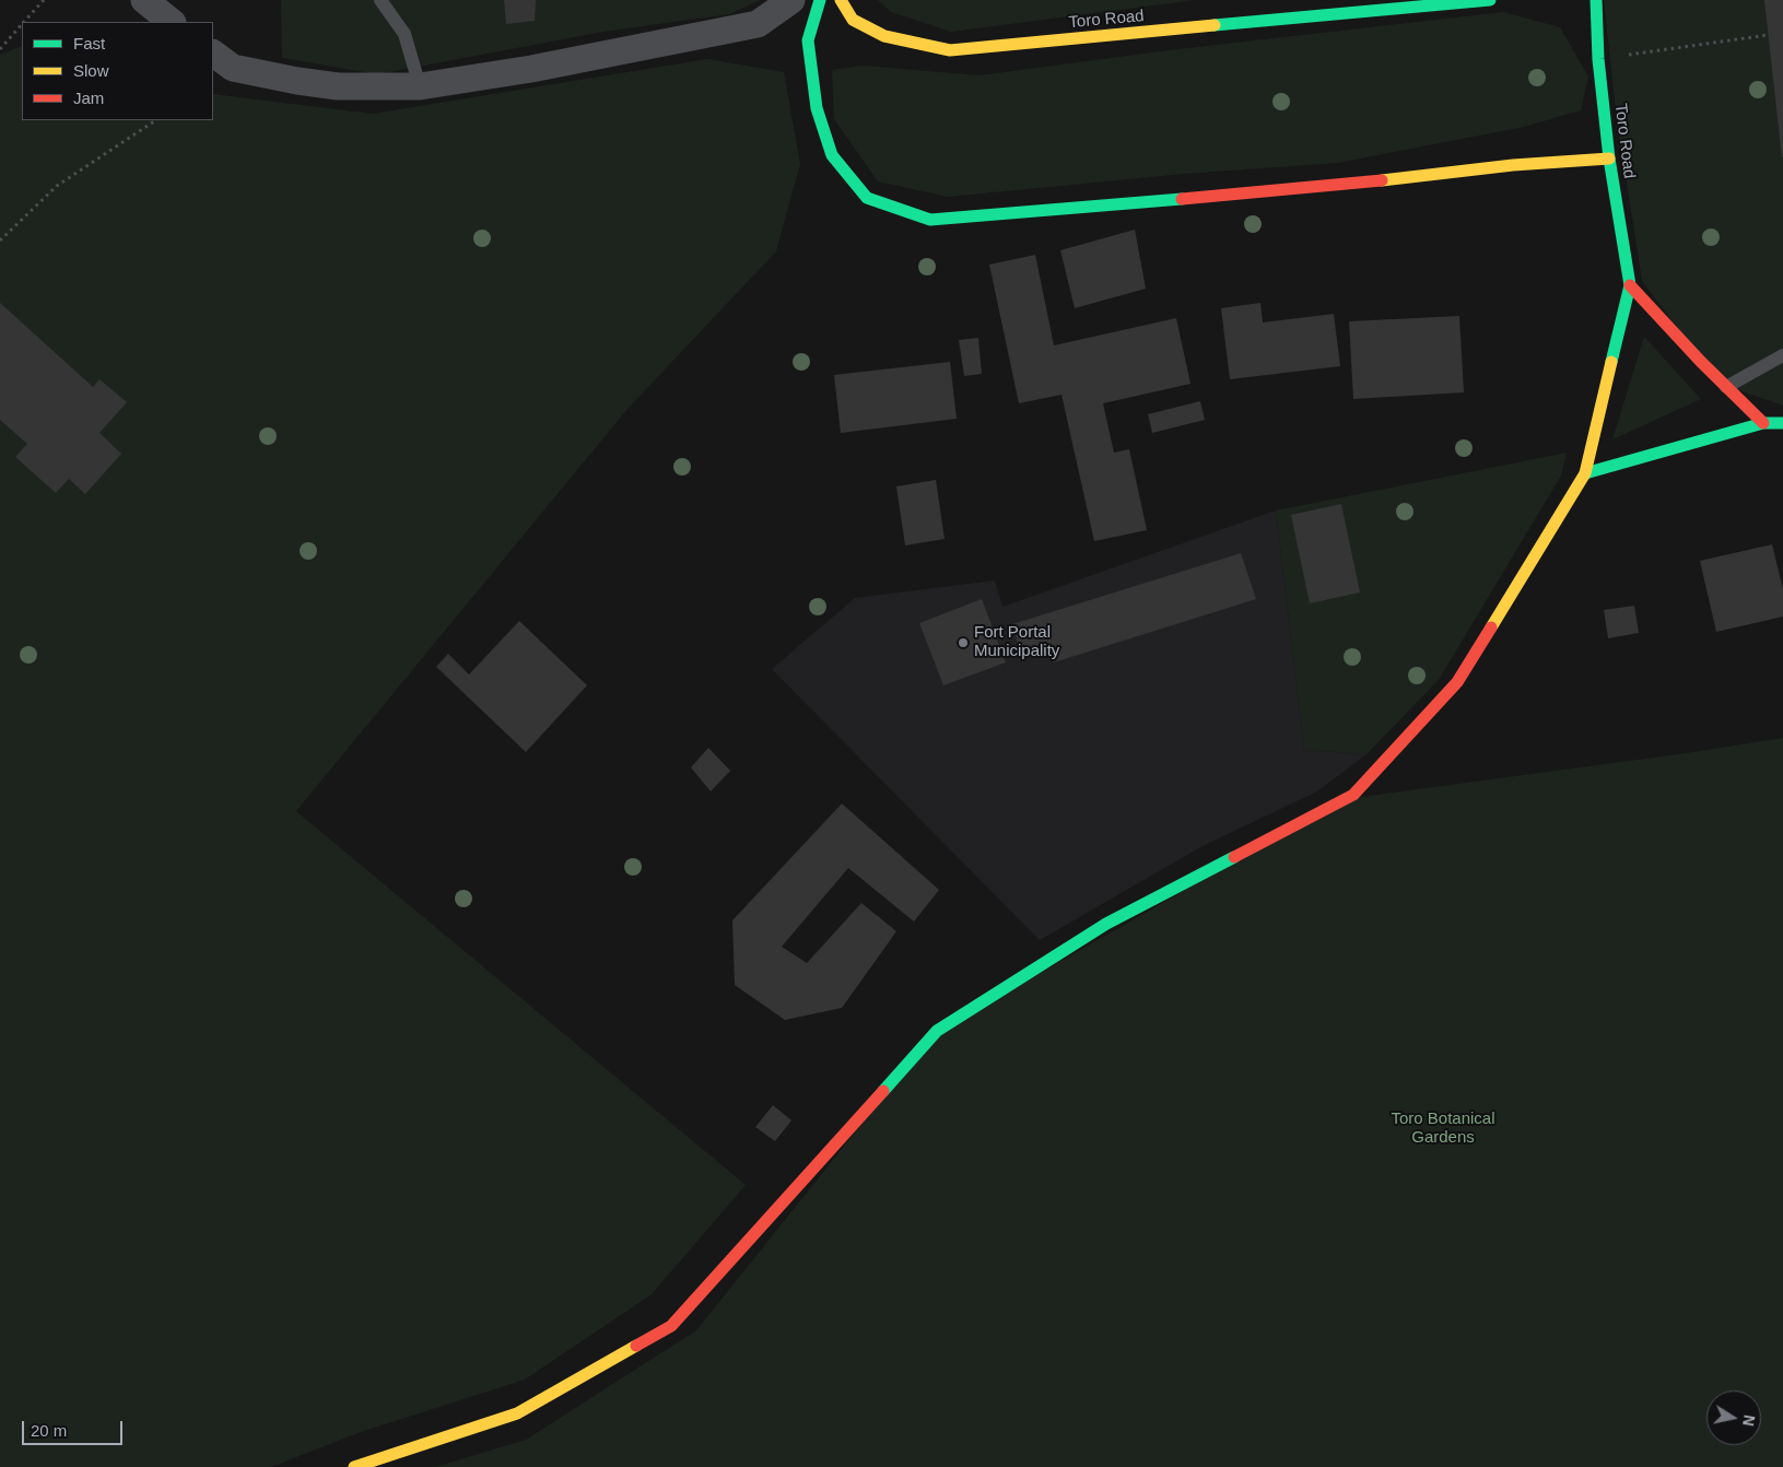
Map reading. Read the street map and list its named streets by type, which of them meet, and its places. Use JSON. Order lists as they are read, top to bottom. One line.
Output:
{"streets":{"main road":["Toro Road"]},"parks":["Toro Botanical Gardens"],"places":["Fort Portal Municipality"],"legend":["Fast","Slow","Jam"],"scale_bar":"20 m","north":"right"}
